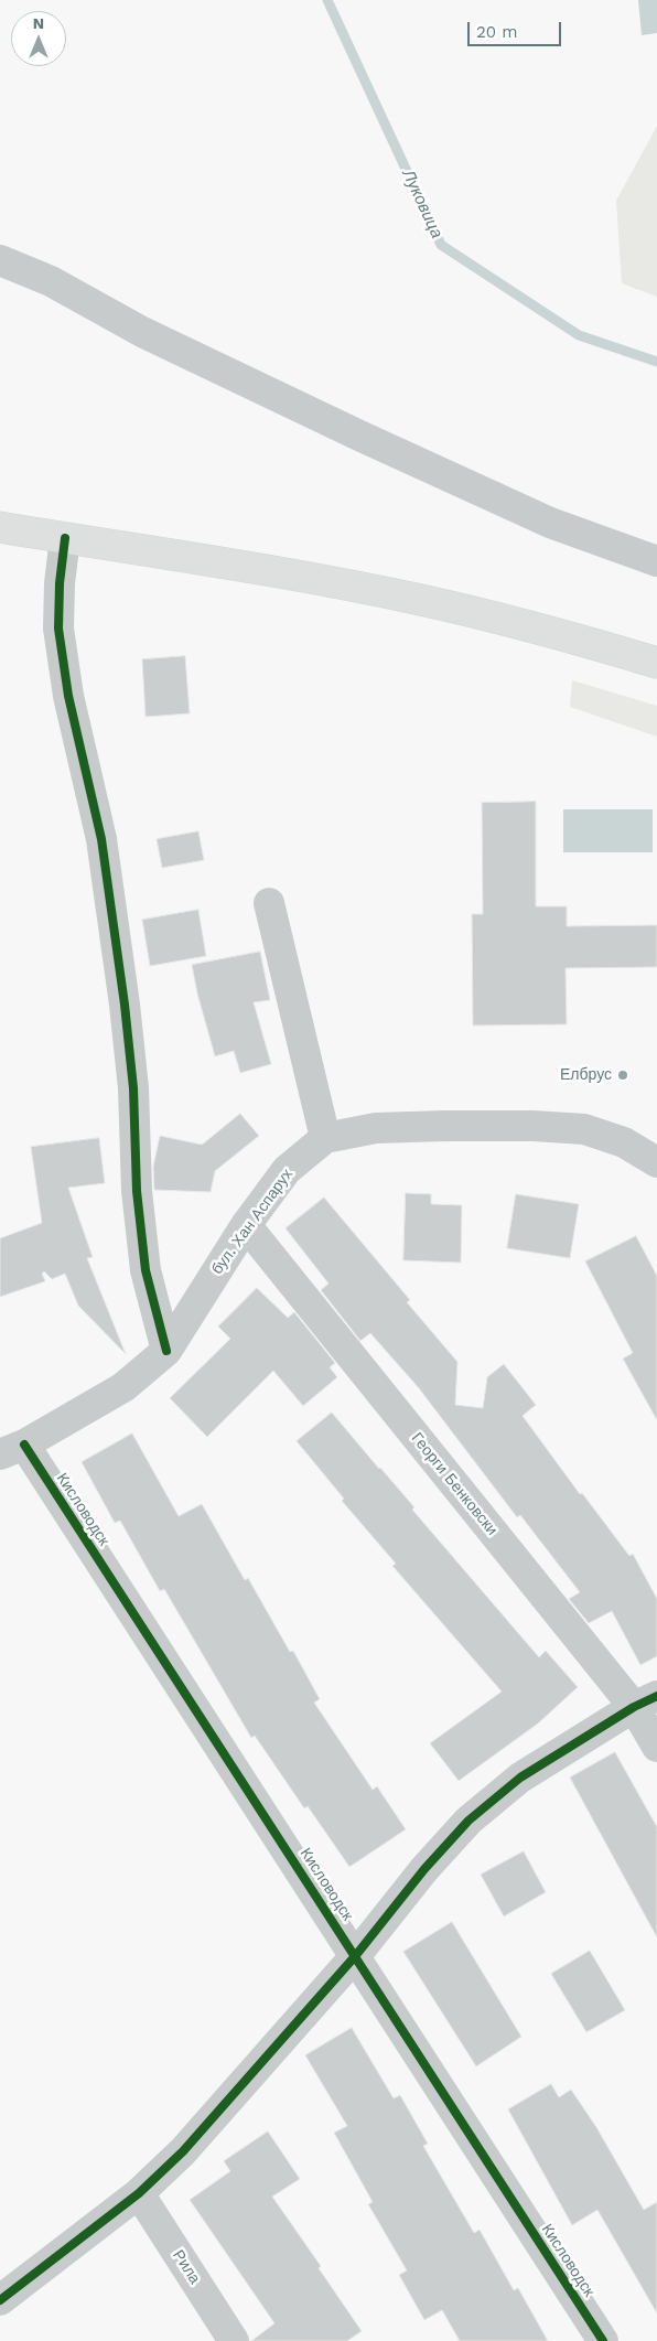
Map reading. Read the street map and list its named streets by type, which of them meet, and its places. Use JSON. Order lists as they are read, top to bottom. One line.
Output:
{"streets":{"street":["бул. Хан Аспарух","Георги Бенковски","Кисловодск","Рила"]},"crossings":[["бул. Хан Аспарух","Георги Бенковски"],["бул. Хан Аспарух","Кисловодск"]],"water":["Луковица"],"places":["Елбрус"],"scale_bar":"20 m","north":"top"}
